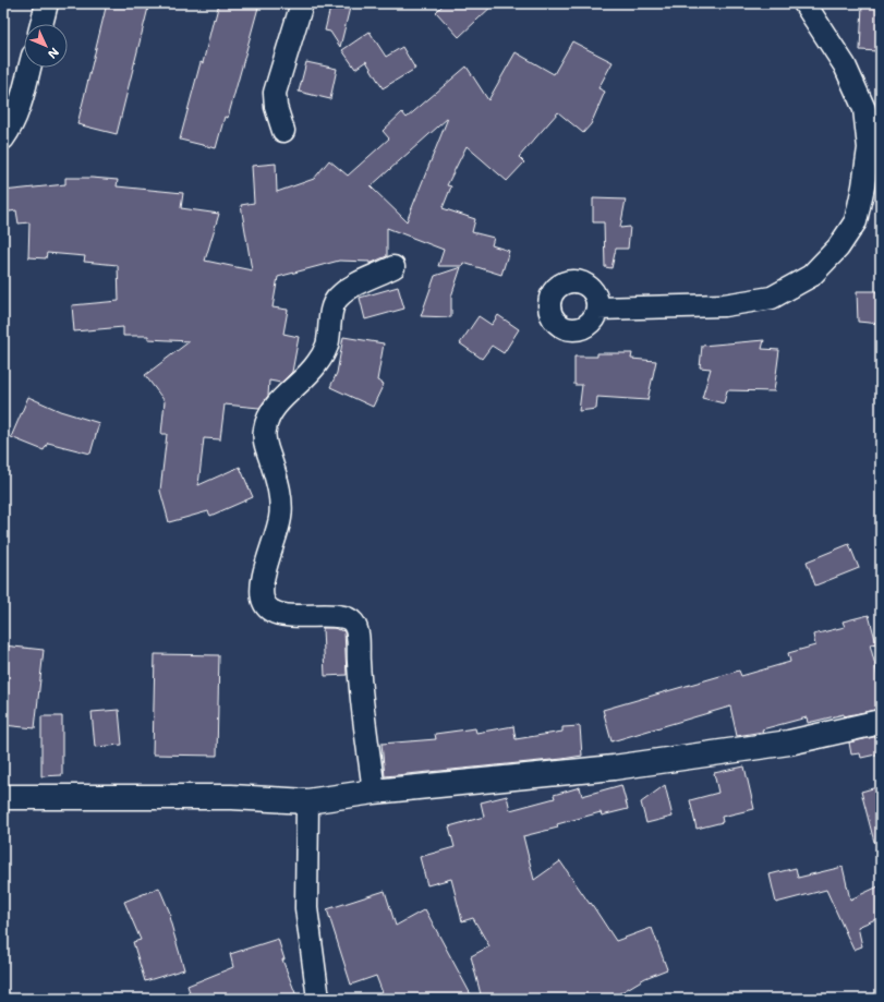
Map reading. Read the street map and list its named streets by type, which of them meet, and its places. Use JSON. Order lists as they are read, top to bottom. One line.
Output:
{"north":"bottom right"}
